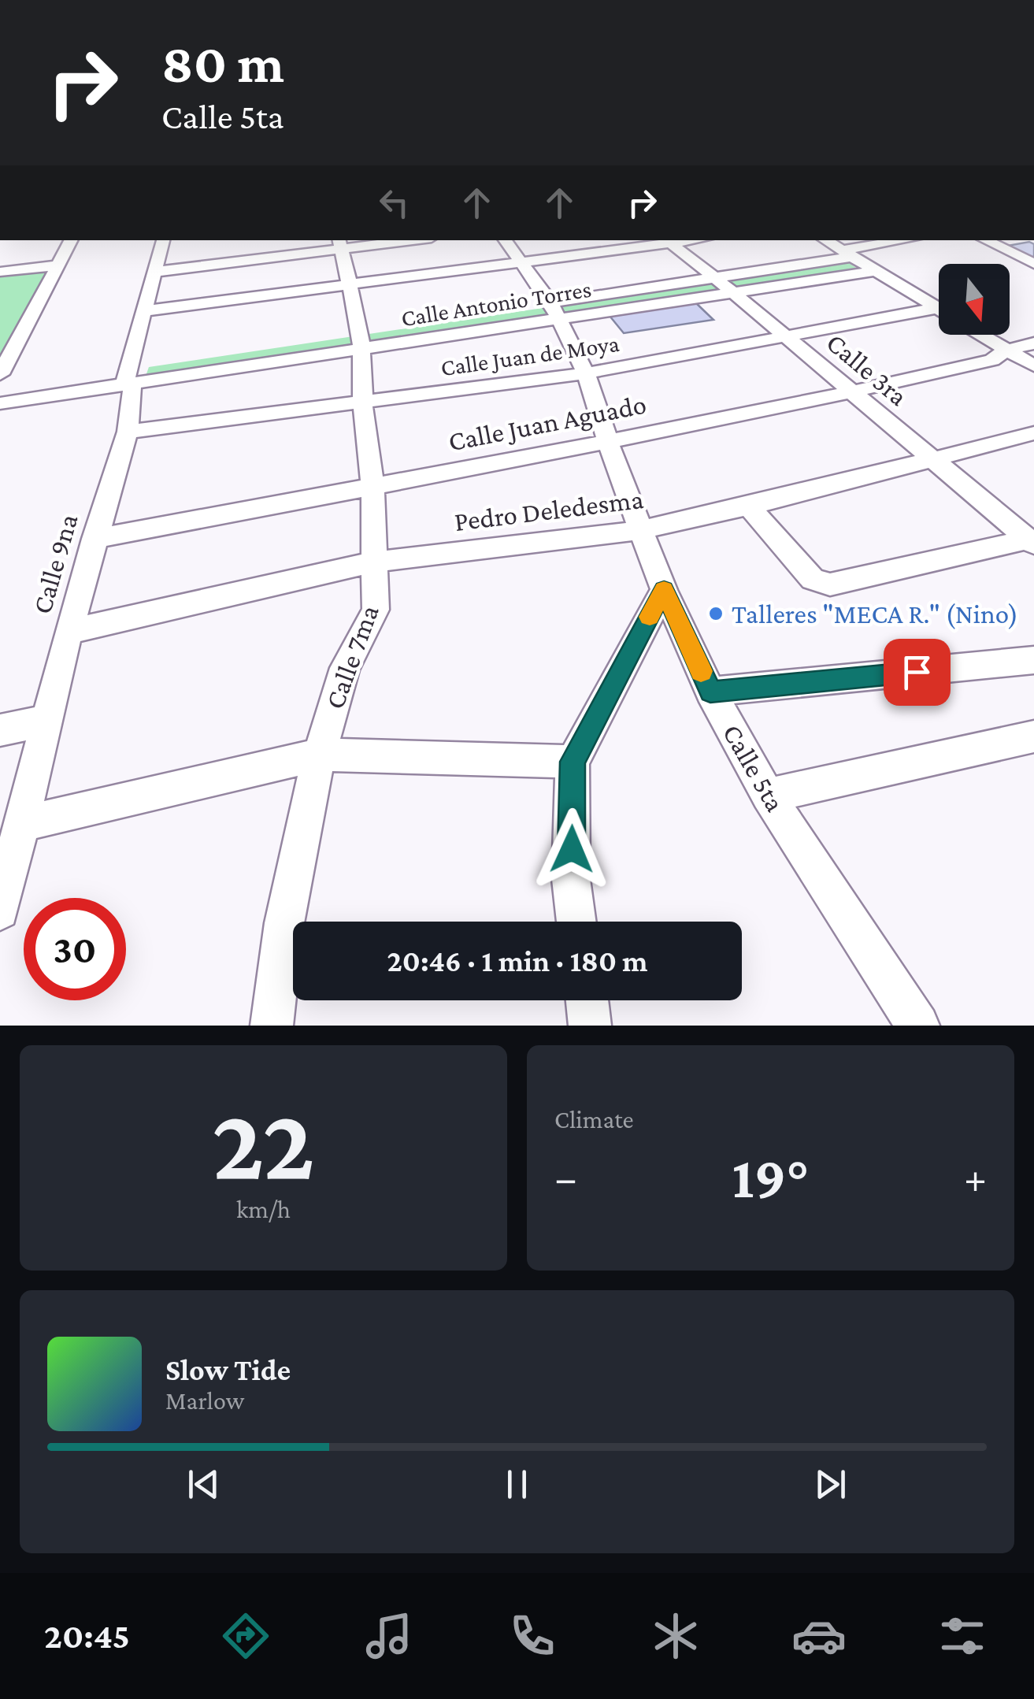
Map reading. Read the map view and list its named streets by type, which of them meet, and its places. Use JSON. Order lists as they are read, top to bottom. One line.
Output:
{"streets":{"street":["Calle Antonio Torres","Calle Juan de Moya","Calle 3ra","Calle Juan Aguado","Pedro Deledesma","Calle 9na","Calle 7ma","Calle 5ta"]},"crossings":[["Calle Antonio Torres","Calle 3ra"],["Calle Antonio Torres","Calle 9na"],["Calle Antonio Torres","Calle 7ma"],["Calle Antonio Torres","Calle 5ta"],["Calle Juan de Moya","Calle 3ra"],["Calle Juan de Moya","Calle 9na"],["Calle Juan de Moya","Calle 7ma"],["Calle Juan de Moya","Calle 5ta"],["Calle 3ra","Calle Juan Aguado"],["Calle 3ra","Pedro Deledesma"],["Calle Juan Aguado","Calle 9na"],["Calle Juan Aguado","Calle 7ma"],["Calle Juan Aguado","Calle 5ta"],["Pedro Deledesma","Calle 9na"],["Pedro Deledesma","Calle 7ma"],["Pedro Deledesma","Calle 5ta"]],"places":["Talleres \"MECA R.\" (Nino)"],"north":"bottom","page":{"turn":["80 m","Calle 5ta"],"limit":"30","trip":"20:46 · 1 min · 180 m","tile":[["22","km/h"],"Climate"],"heat":["−","19°","+"],"song":["Slow Tide","Marlow"],"tabs":"20:45"}}
